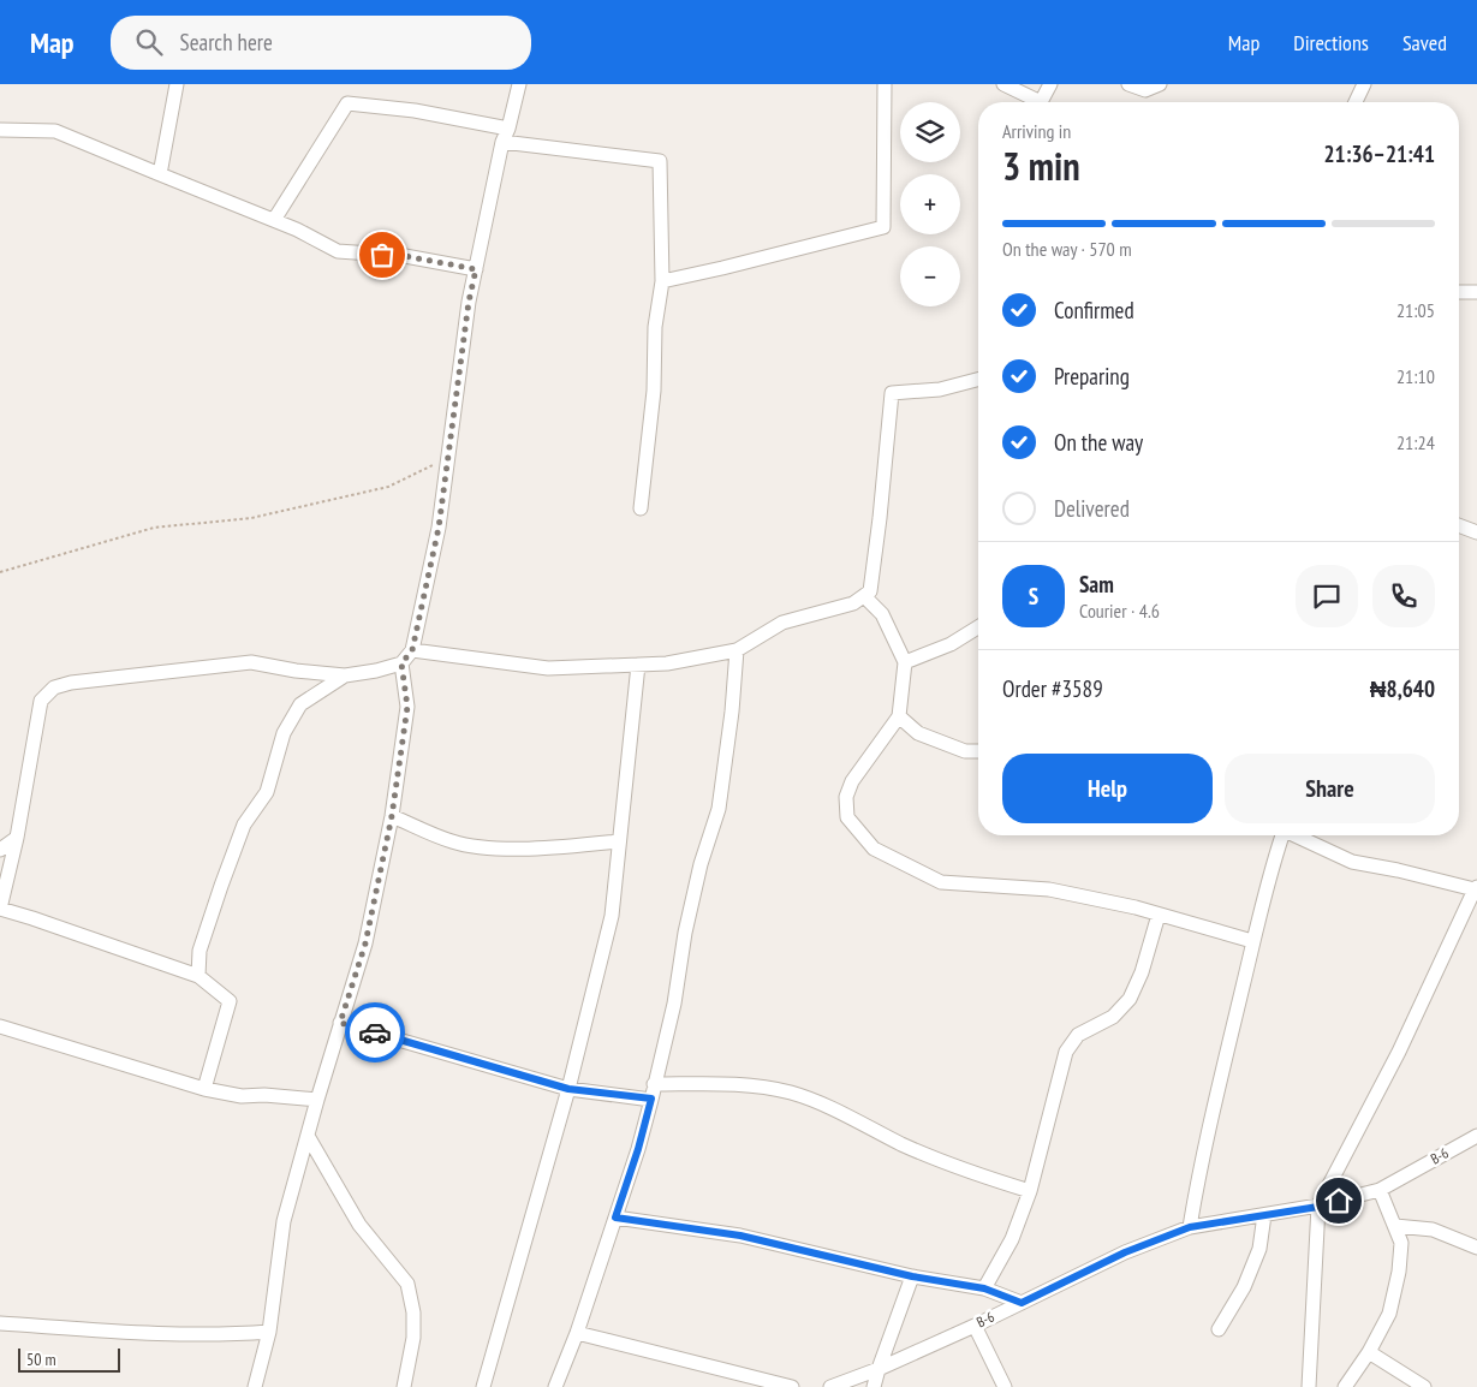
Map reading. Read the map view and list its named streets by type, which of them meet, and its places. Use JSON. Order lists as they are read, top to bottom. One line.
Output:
{"streets":{"street":["B-6"]},"scale_bar":"50 m","page":{"header":"Map","search":"Search here","nav":["Map","Directions","Saved"],"map_buttons":["+","−"],"heading":["3 min","Arriving in","21:36–21:41"],"panel":["Sam","Courier · 4.6","Order #3589","₦8,640"],"bar":"On the way · 570 m","list":[["Confirmed","21:05"],["Preparing","21:10"],["On the way","21:24"],"Delivered"],"round":"S","buttons":["Help","Share"],"scale":"50 m"}}
